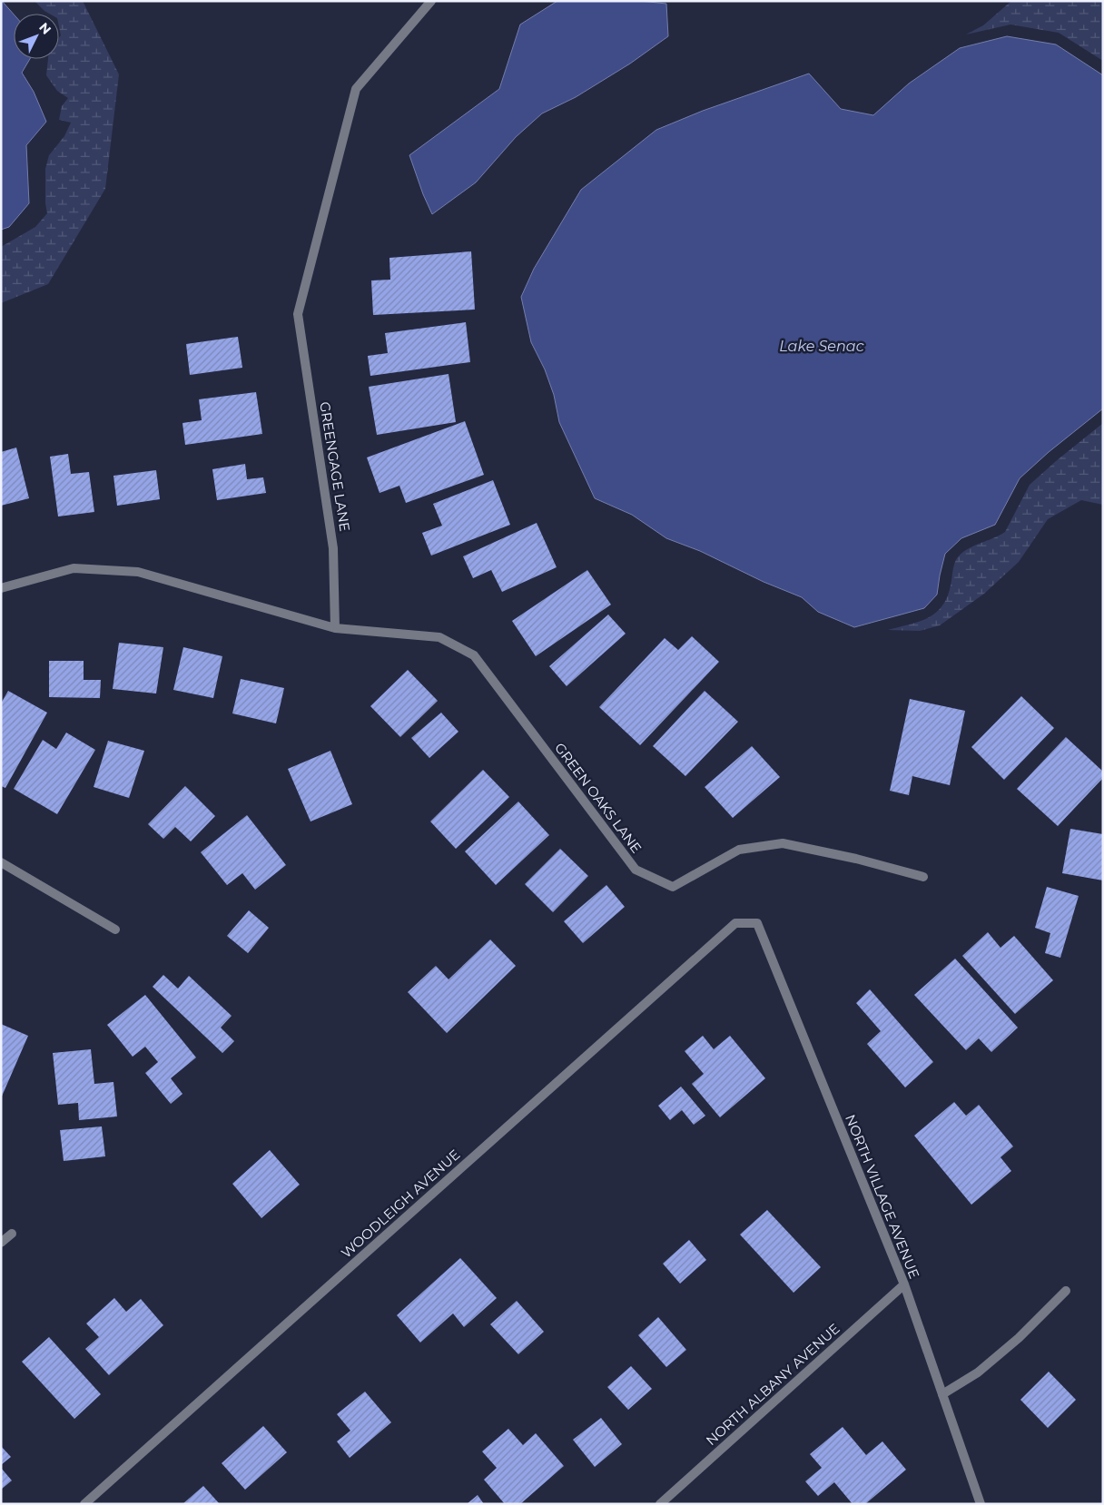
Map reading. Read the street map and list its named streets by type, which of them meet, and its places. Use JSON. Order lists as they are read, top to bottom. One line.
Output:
{"streets":{"street":["GREENGAGE LANE","GREEN OAKS LANE","NORTH VILLAGE AVENUE","WOODLEIGH AVENUE","NORTH ALBANY AVENUE"]},"crossings":[["GREENGAGE LANE","GREEN OAKS LANE"],["NORTH VILLAGE AVENUE","WOODLEIGH AVENUE"],["NORTH VILLAGE AVENUE","NORTH ALBANY AVENUE"]],"water":["Lake Senac"],"north":"top right"}
